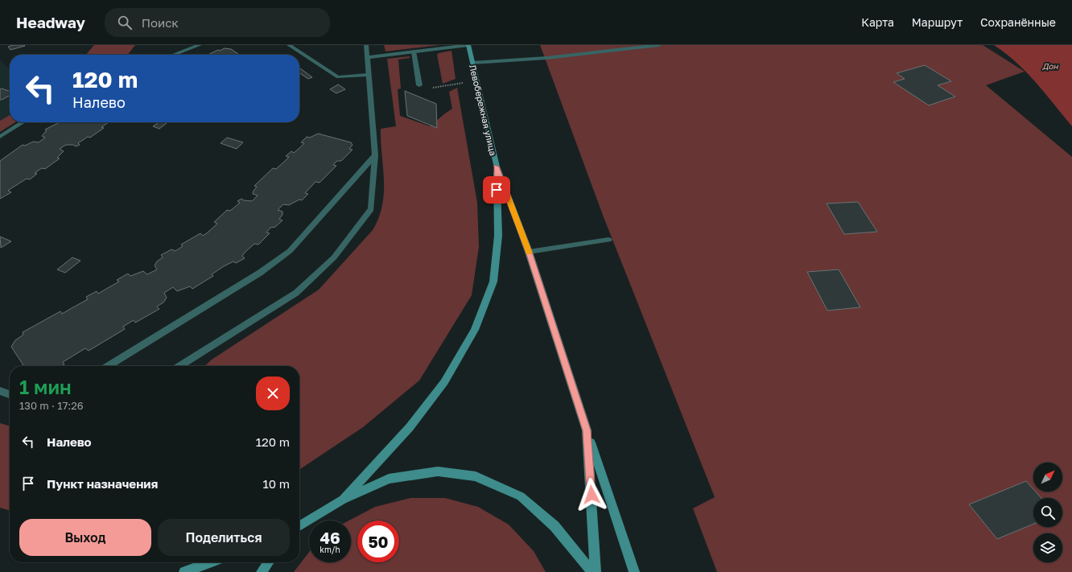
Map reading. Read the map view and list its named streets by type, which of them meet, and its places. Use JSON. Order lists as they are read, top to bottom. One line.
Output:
{"streets":{"main road":["Левобережная улица"]},"water":["Дон"],"north":"top right","page":{"header":"Headway","search":"Поиск","nav":["Карта","Маршрут","Сохранённые"],"turn":["120 m","Налево"],"heading":["1 мин","130 m · 17:26"],"list":[{"name":"Налево","value":"120 m"},{"name":"Пункт назначения","value":"10 m"}],"buttons":["Выход","Поделиться"],"speed":"46 km/h","limit":"50"}}
